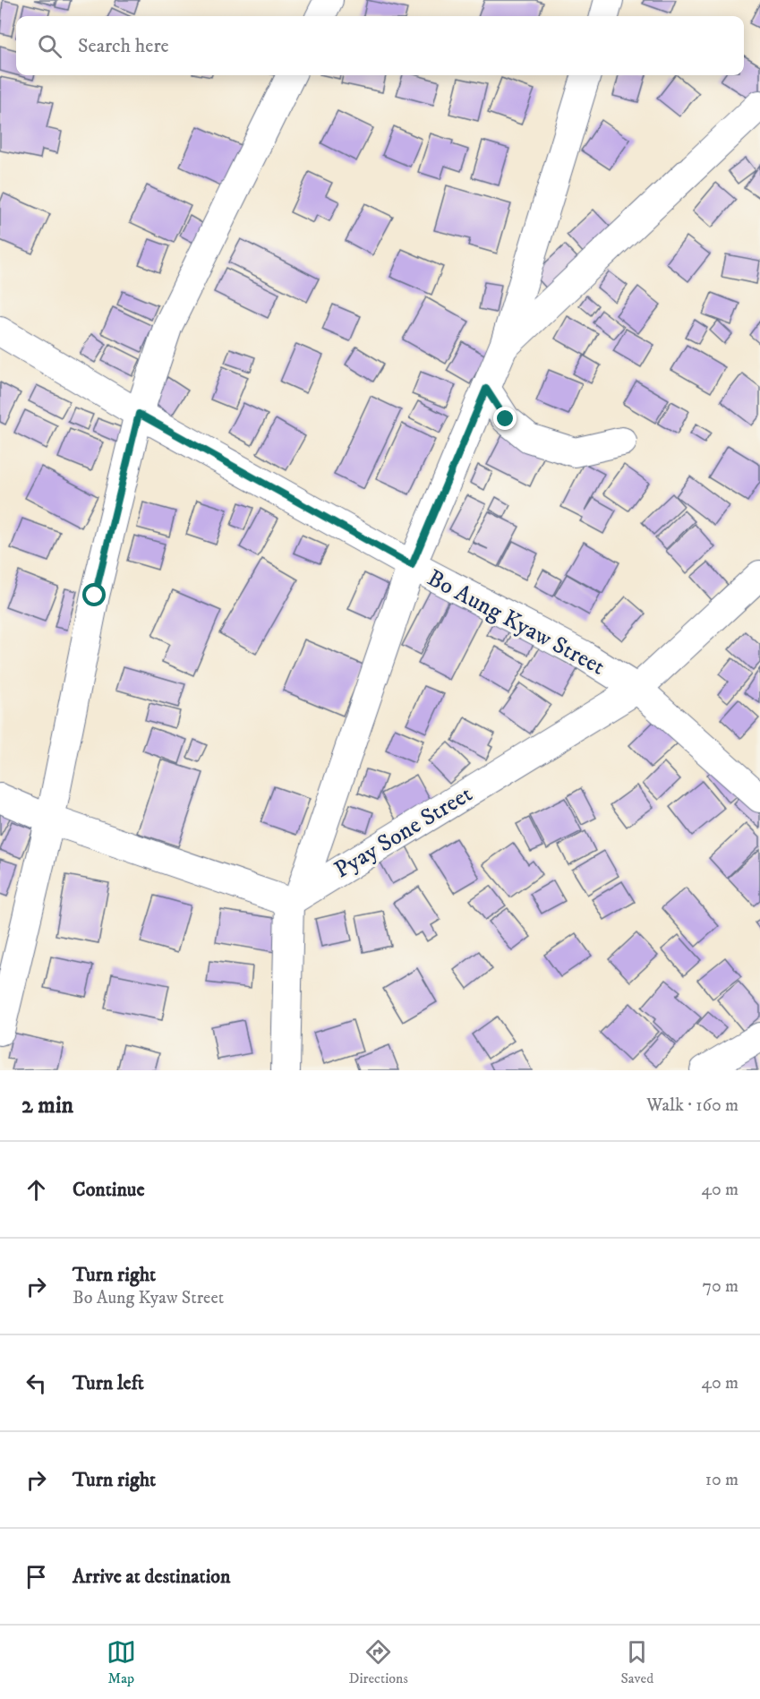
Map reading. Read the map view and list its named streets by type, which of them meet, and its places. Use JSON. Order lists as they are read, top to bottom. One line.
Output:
{"streets":{"street":["Bo Aung Kyaw Street","Pyay Sone Street"]},"crossings":[["Bo Aung Kyaw Street","Pyay Sone Street"]],"page":{"search":"Search here","heading":["2 min","Walk · 160 m"],"list":[["Continue","40 m"],["Turn right","Bo Aung Kyaw Street","70 m"],["Turn left","40 m"],["Turn right","10 m"],"Arrive at destination"],"nav":["Map","Directions","Saved"]}}
